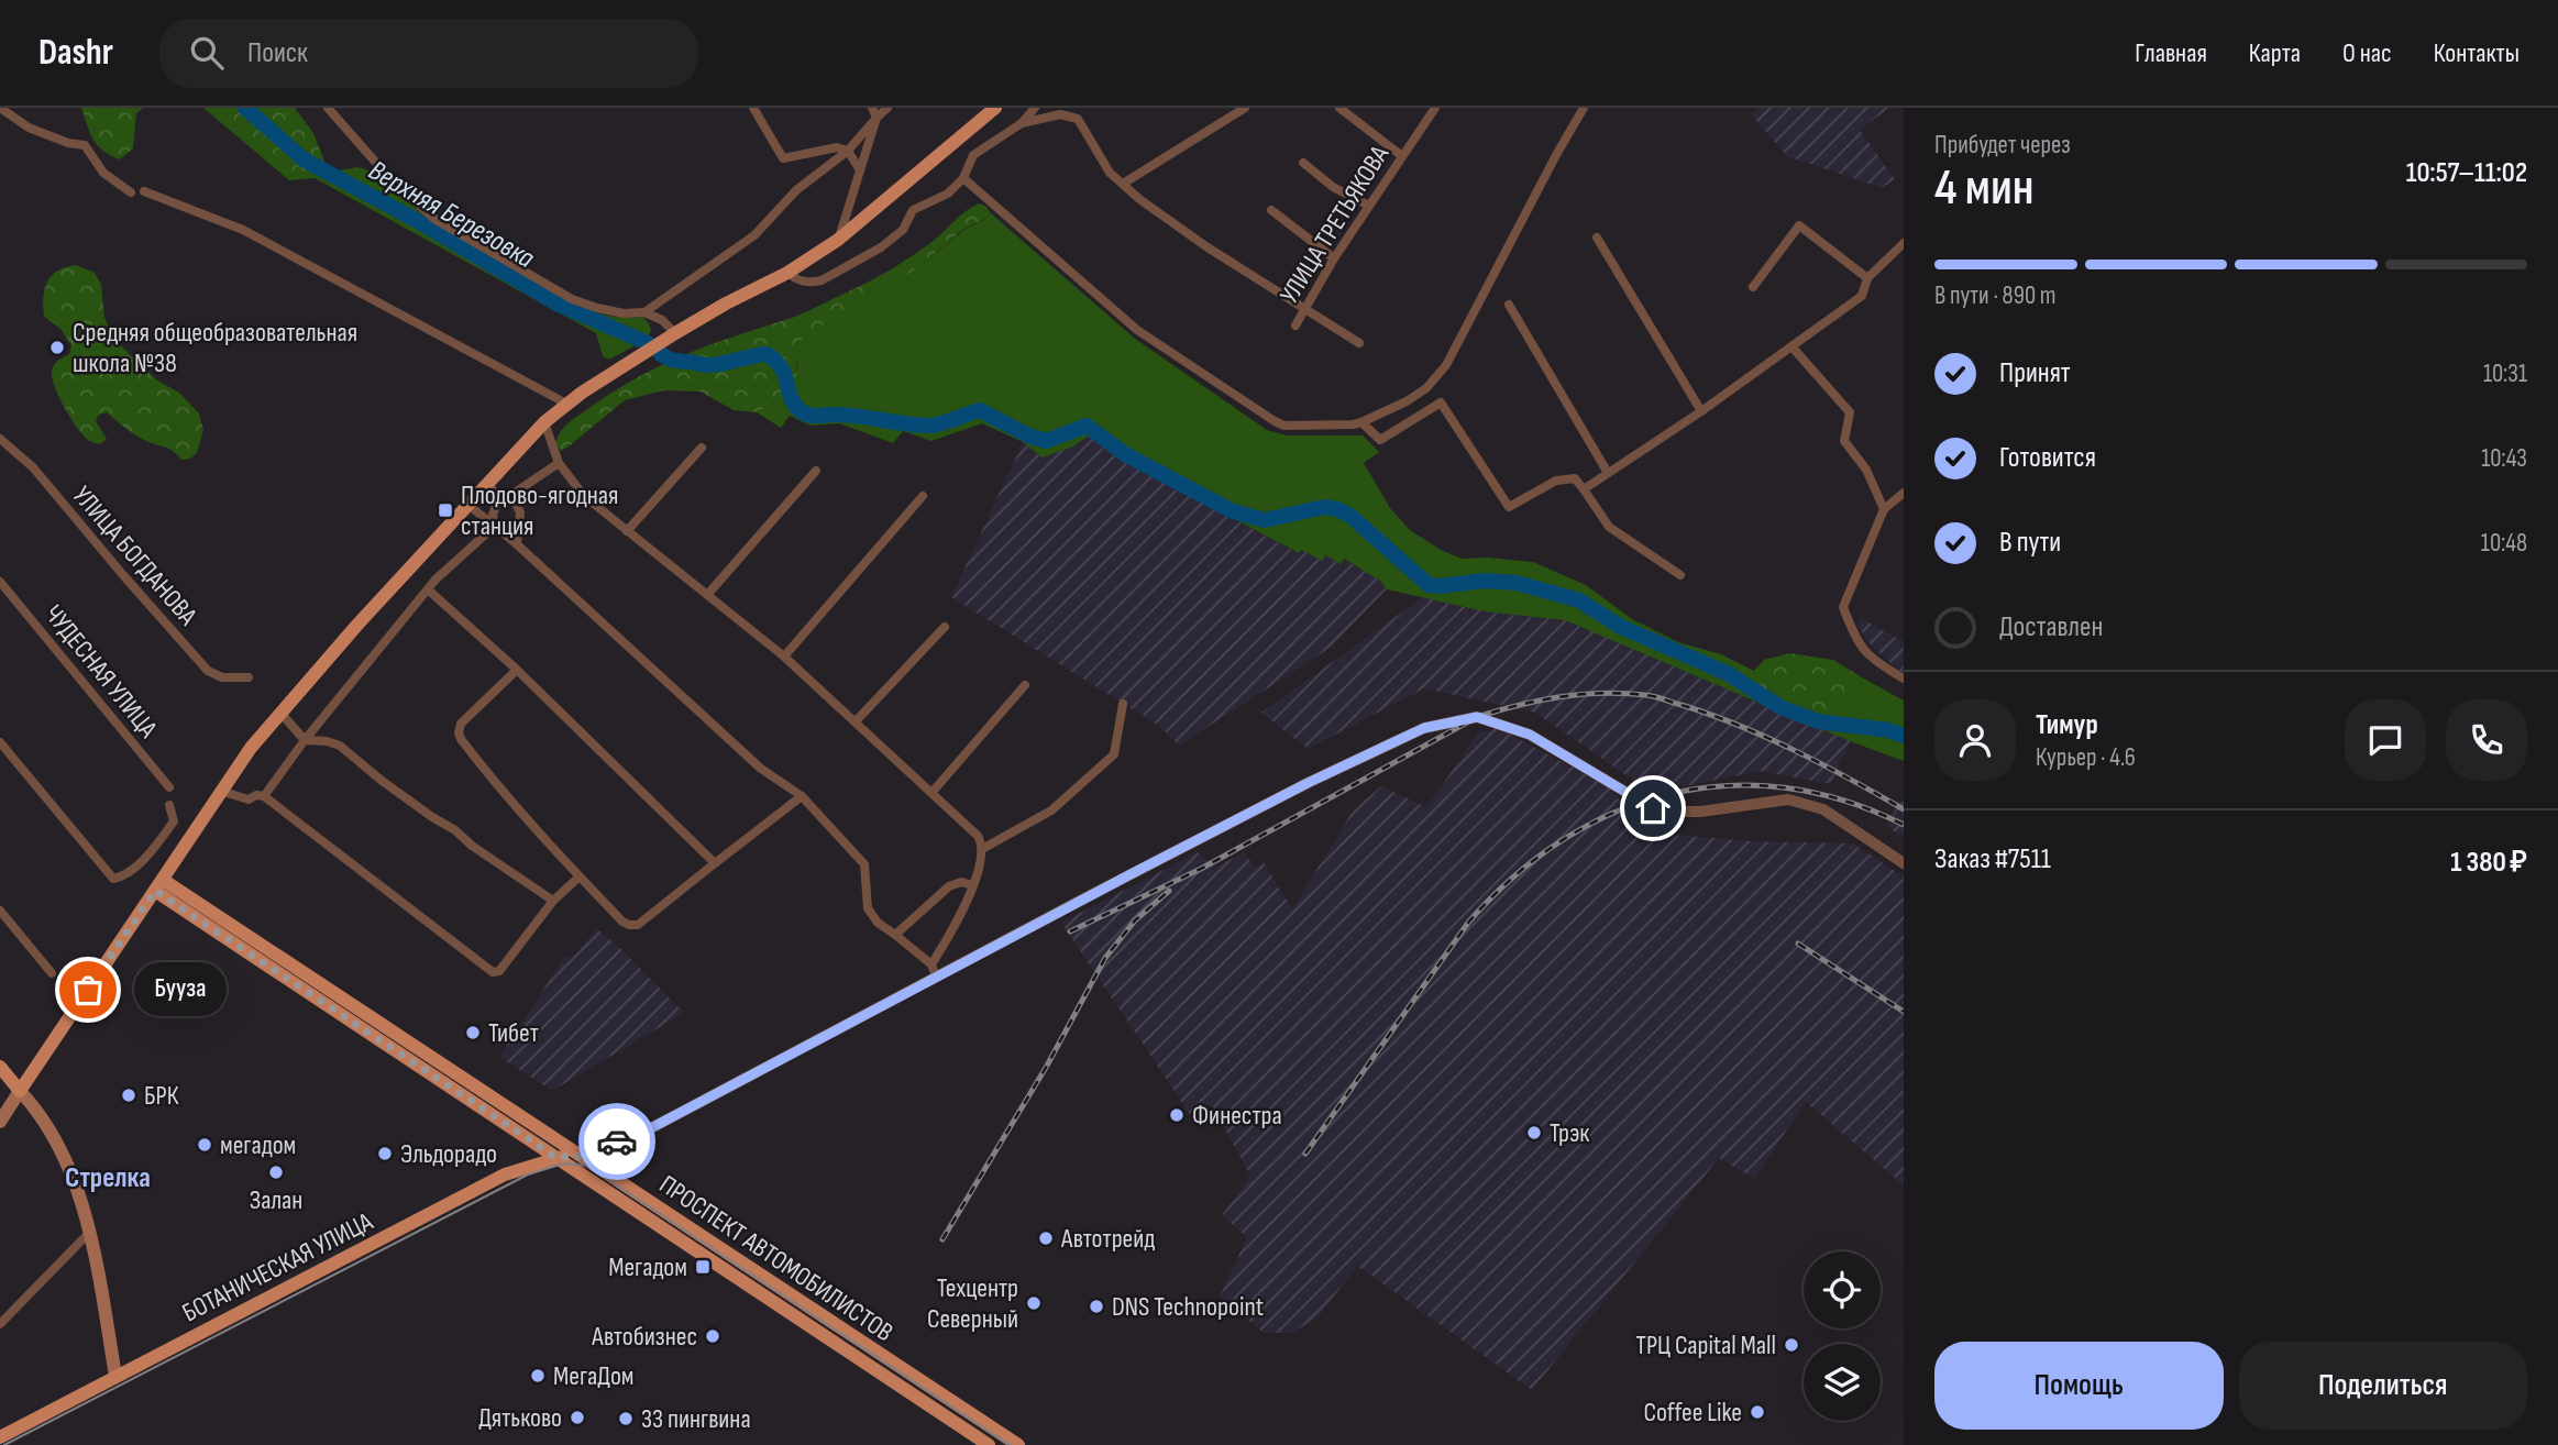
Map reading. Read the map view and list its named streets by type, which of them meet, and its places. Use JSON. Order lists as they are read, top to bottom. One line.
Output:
{"streets":{"main road":["ПРОСПЕКТ АВТОМОБИЛИСТОВ","БОТАНИЧЕСКАЯ УЛИЦА"],"street":["УЛИЦА ТРЕТЬЯКОВА","УЛИЦА БОГДАНОВА","ЧУДЕСНАЯ УЛИЦА"]},"crossings":[["ПРОСПЕКТ АВТОМОБИЛИСТОВ","БОТАНИЧЕСКАЯ УЛИЦА"]],"districts":["Стрелка"],"water":["Верхняя Березовка"],"places":{"other":["Средняя общеобразовательная школа №38","Бууза","Тибет","БРК","Финестра","Трэк","мегадом","Эльдорадо","Залан","Автотрейд","Техцентр Северный","DNS Technopoint","Автобизнес","ТРЦ Capital Mall","МегаДом","Coffee Like","Дятьково","33 пингвина"],"transit":["Плодово-ягодная станция","Мегадом"]},"page":{"header":"Dashr","search":"Поиск","nav":["Главная","Карта","О нас","Контакты"],"heading":["4 мин","Прибудет через","10:57–11:02"],"panel":["Тимур","Курьер · 4.6","Заказ #7511","1 380 ₽"],"bar":"В пути · 890 m","list":[["Принят","10:31"],["Готовится","10:43"],["В пути","10:48"],"Доставлен"],"bubble":"Бууза","buttons":["Помощь","Поделиться"]}}
